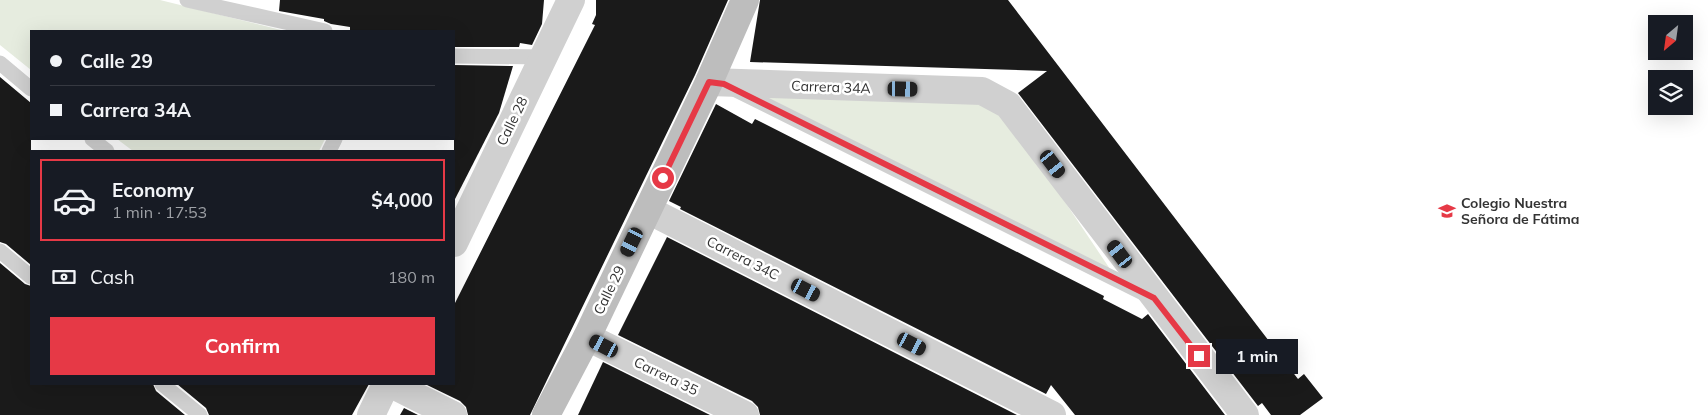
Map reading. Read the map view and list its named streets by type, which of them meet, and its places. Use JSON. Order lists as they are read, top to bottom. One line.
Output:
{"streets":{"street":["Carrera 34A","Calle 28","Carrera 34C","Calle 29","Carrera 35"]},"crossings":[["Carrera 34A","Calle 29"],["Carrera 34C","Calle 29"],["Calle 29","Carrera 35"]],"places":{"school or university":["Colegio Nuestra Señora de Fátima"]},"north":"bottom left","page":{"banner":["Calle 29","Carrera 34A"],"list":[{"name":"Economy","note":"1 min · 17:53","value":"$4,000"}],"pay":["Cash","180 m"],"buttons":"Confirm","bubble":"1 min"}}
